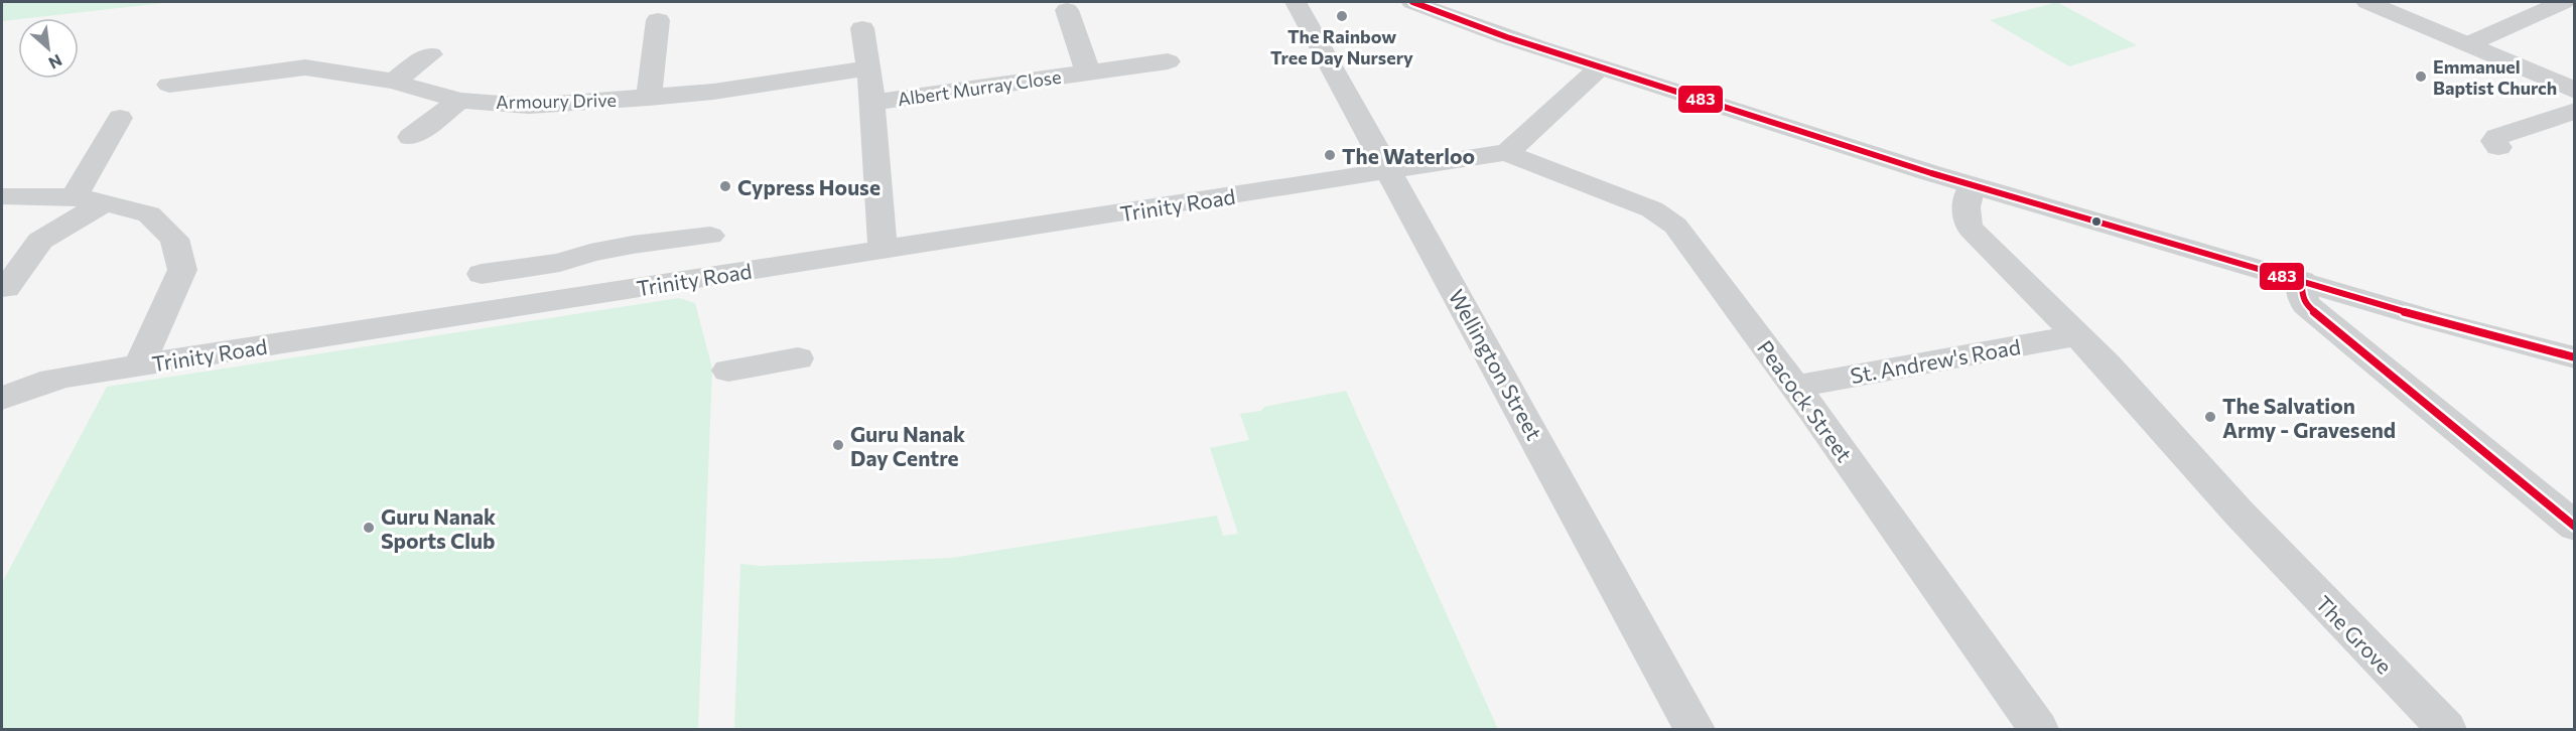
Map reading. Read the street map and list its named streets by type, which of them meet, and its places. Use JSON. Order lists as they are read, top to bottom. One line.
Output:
{"streets":{"street":["Albert Murray Close","Armoury Drive","Trinity Road","St. Andrew's Road","Wellington Street","Peacock Street","The Grove"]},"crossings":[["Trinity Road","Wellington Street"],["Trinity Road","Peacock Street"],["St. Andrew's Road","Peacock Street"],["St. Andrew's Road","The Grove"]],"places":["The Rainbow Tree Day Nursery","Emmanuel Baptist Church","The Waterloo","Cypress House","The Salvation Army - Gravesend","Guru Nanak Day Centre","Guru Nanak Sports Club"],"lines":["transit line 483"],"north":"bottom right"}
